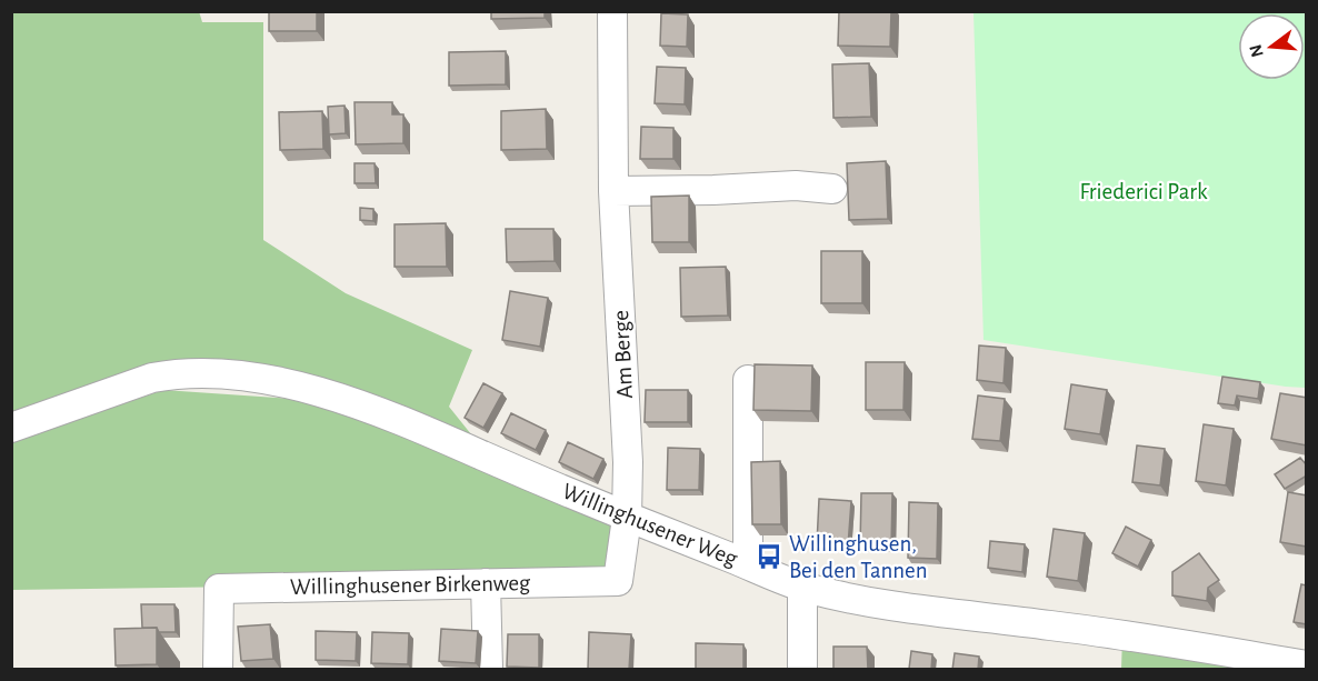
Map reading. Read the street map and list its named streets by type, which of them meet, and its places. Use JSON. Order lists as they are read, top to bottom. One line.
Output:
{"streets":{"street":["Am Berge","Willinghusener Weg","Willinghusener Birkenweg"]},"crossings":[["Am Berge","Willinghusener Weg"],["Am Berge","Willinghusener Birkenweg"],["Willinghusener Weg","Willinghusener Birkenweg"]],"parks":["Friederici Park"],"places":{"bus stop":["Willinghusen, Bei den Tannen"]},"north":"left"}
